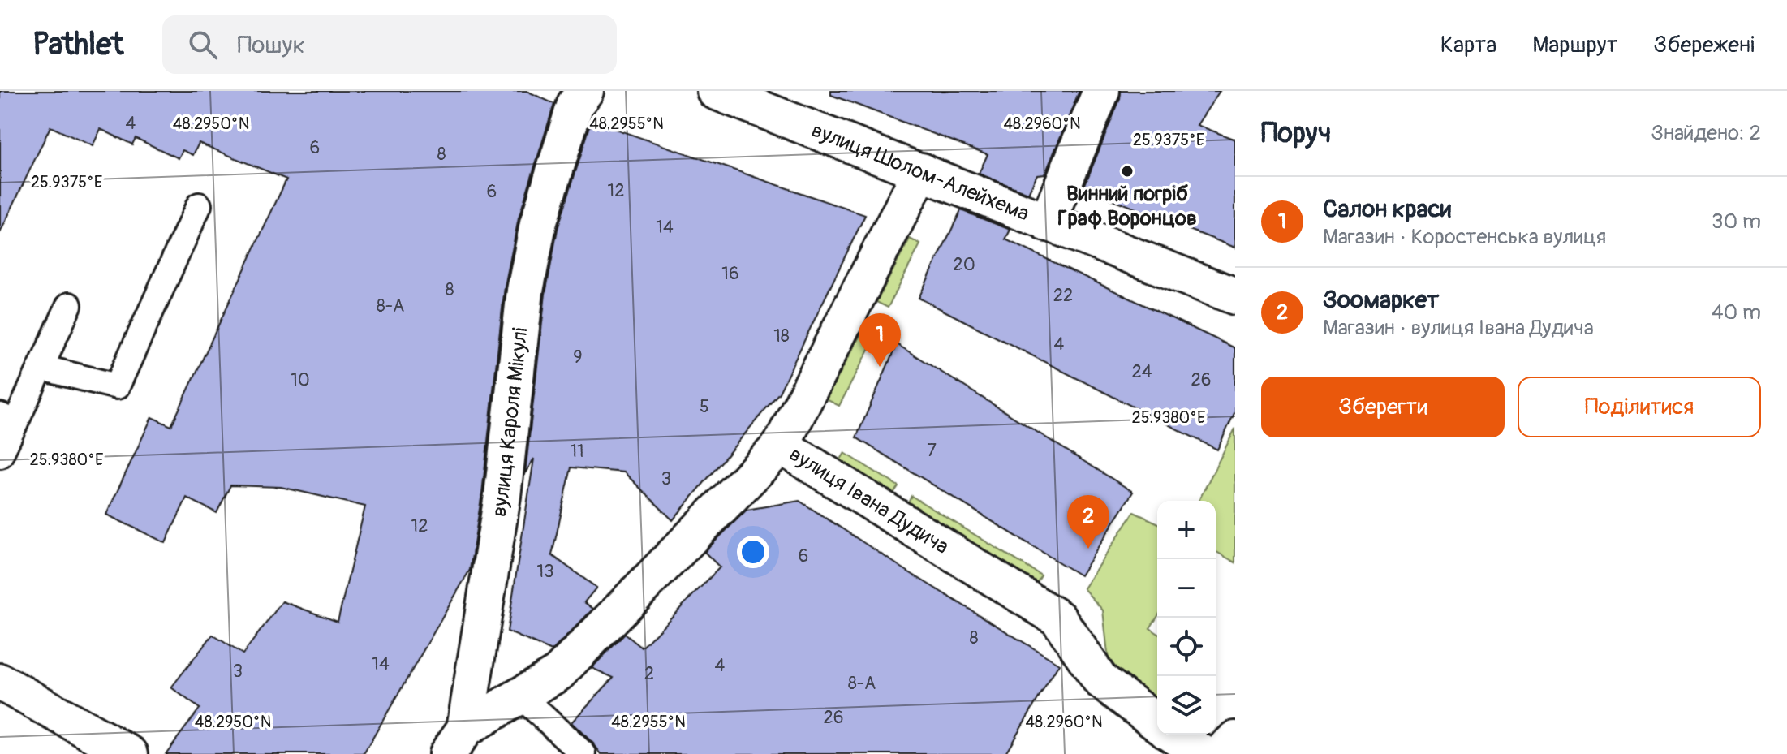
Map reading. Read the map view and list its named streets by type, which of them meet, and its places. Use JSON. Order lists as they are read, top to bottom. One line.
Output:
{"streets":{"street":["вулиця Шолом-Алейхема","вулиця Кароля Мікулі","вулиця Івана Дудича"]},"crossings":[["вулиця Кароля Мікулі","вулиця Івана Дудича"]],"places":["Винний погріб Граф Воронцов"],"house_numbers":["4","6","8","12","6","14","20","16","8","22","8-А","18","4","9","24","10","26","5","7","11","3","12","6","13","8","14","4","3","2","8-А","26"],"page":{"header":"Pathlet","search":"Пошук","nav":["Карта","Маршрут","Збережені"],"heading":["Поруч","Знайдено: 2"],"list":[{"mark":"1","name":"Салон краси","note":"Магазин · Коростенська вулиця","value":"30 m"},{"mark":"2","name":"Зоомаркет","note":"Магазин · вулиця Івана Дудича","value":"40 m"}],"pins":["1","2"],"buttons":["Зберегти","Поділитися"],"map_buttons":["+","−"]},"coordinates":["48.2950°N","48.2955°N","48.2960°N","25.9375°E","25.9380°E"]}
